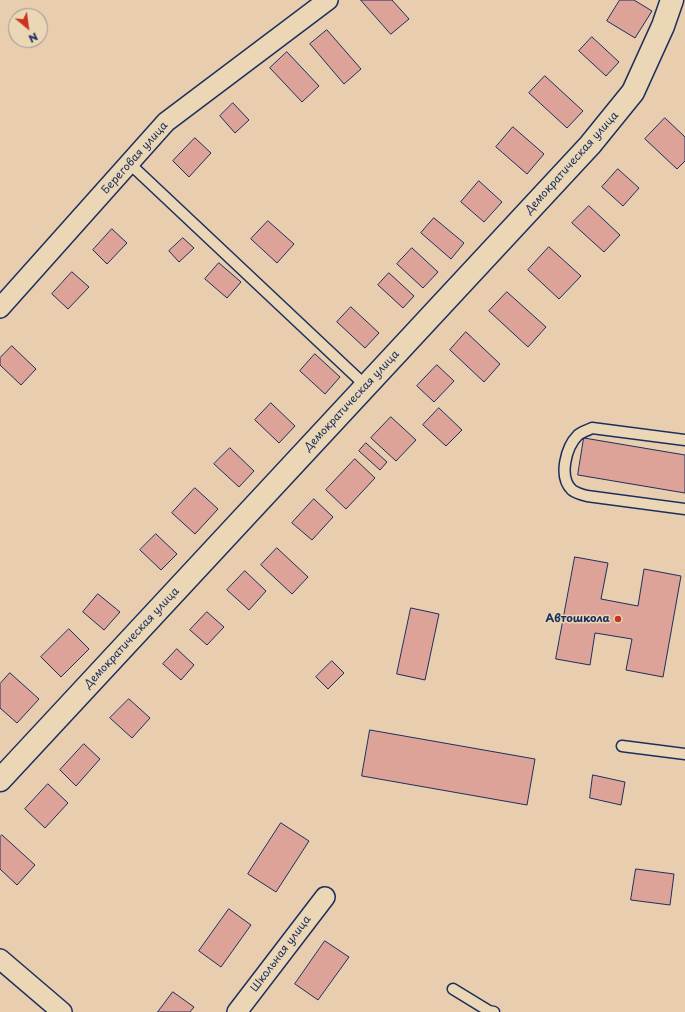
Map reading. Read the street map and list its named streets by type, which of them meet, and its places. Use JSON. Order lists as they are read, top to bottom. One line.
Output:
{"streets":{"street":["Береговая улица","Демократическая улица","Школьная улица"]},"places":["Автошкола"],"north":"bottom right"}
